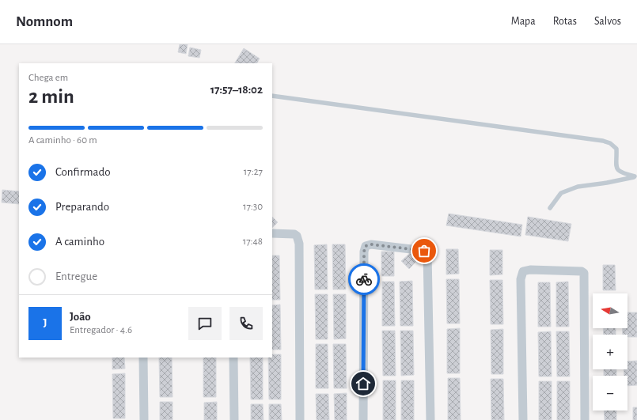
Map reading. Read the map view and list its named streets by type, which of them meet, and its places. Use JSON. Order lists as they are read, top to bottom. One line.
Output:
{"north":"left","page":{"header":"Nomnom","nav":["Mapa","Rotas","Salvos"],"heading":["2 min","Chega em","17:57–18:02"],"panel":["João","Entregador · 4.6"],"bar":"A caminho · 60 m","list":[["Confirmado","17:27"],["Preparando","17:30"],["A caminho","17:48"],"Entregue"],"map_buttons":["+","−"],"round":"J"}}
